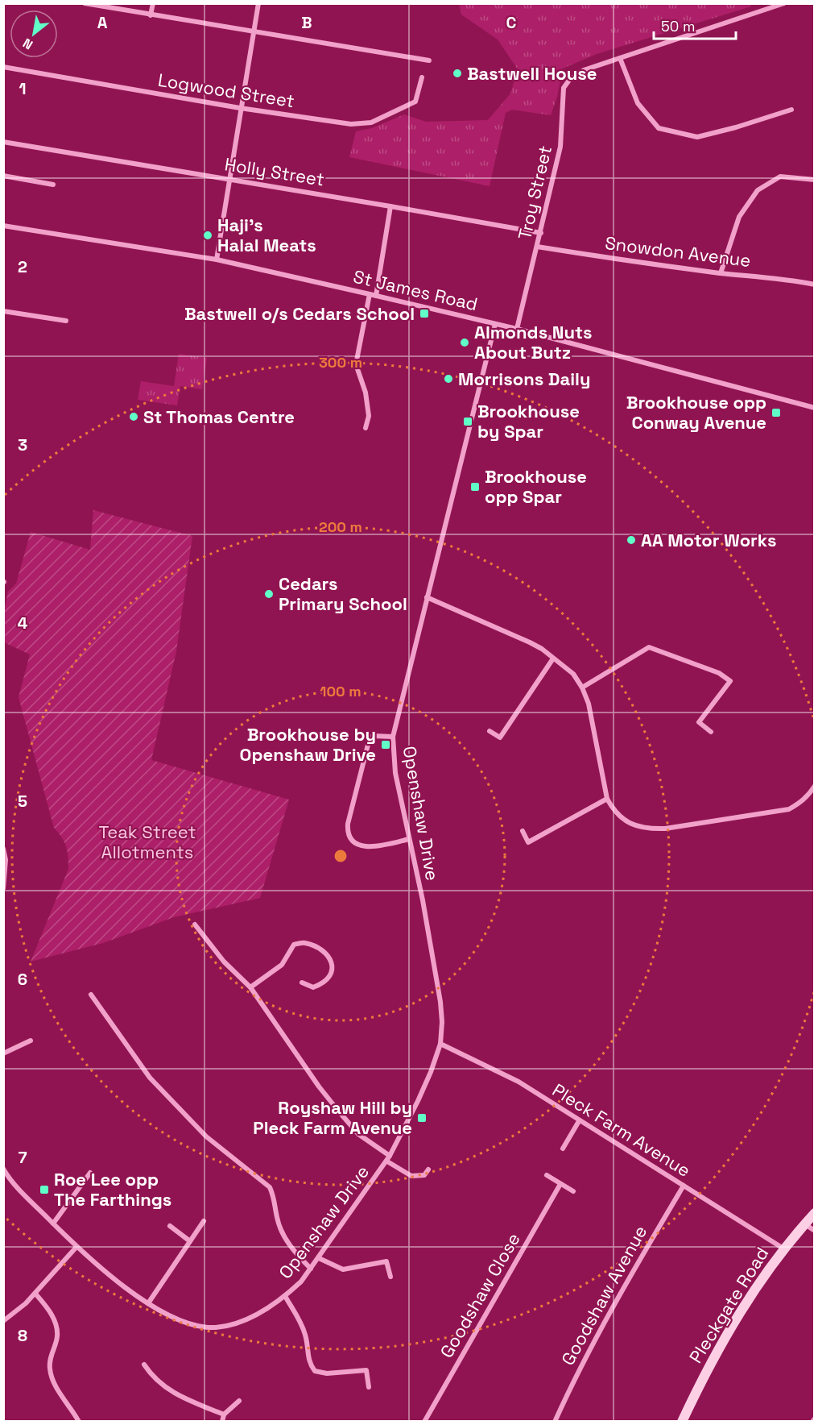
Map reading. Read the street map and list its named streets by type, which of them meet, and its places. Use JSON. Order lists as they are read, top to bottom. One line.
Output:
{"streets":{"main road":["Pleckgate Road"],"street":["Logwood Street","Holly Street","Troy Street","Snowdon Avenue","St James Road","Openshaw Drive","Pleck Farm Avenue","Goodshaw Close","Goodshaw Avenue"]},"crossings":[["Holly Street","Troy Street"],["Troy Street","Snowdon Avenue"],["Troy Street","St James Road"],["St James Road","Openshaw Drive"],["Openshaw Drive","Pleck Farm Avenue"],["Pleck Farm Avenue","Goodshaw Avenue"],["Pleck Farm Avenue","Pleckgate Road"]],"parks":["Teak Street Allotments"],"places":{"other":["Bastwell House","Haji's Halal Meats","Almonds Nuts About Butz","Morrisons Daily","St Thomas Centre","AA Motor Works","Cedars Primary School"],"transit":["Bastwell o/s Cedars School","Brookhouse opp Conway Avenue","Brookhouse by Spar","Brookhouse opp Spar","Brookhouse by Openshaw Drive","Royshaw Hill by Pleck Farm Avenue","Roe Lee opp The Farthings"]},"scale_bar":"50 m","north":"bottom left","grid":{"columns":["A","B","C"],"rows":["1","2","3","4","5","6","7","8"]},"rings":["300 m","200 m","100 m"]}
